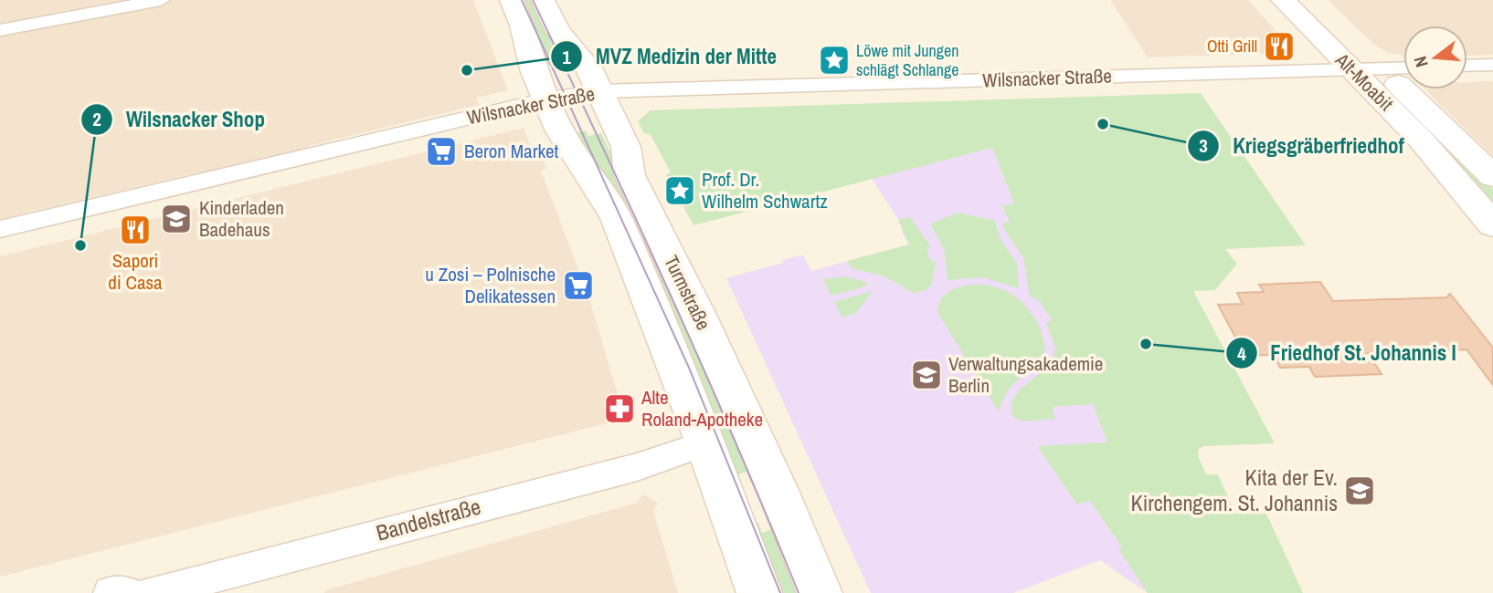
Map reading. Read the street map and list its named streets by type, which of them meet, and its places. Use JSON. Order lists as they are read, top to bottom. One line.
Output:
{"streets":{"main road":["Alt-Moabit","Turmstraße"],"street":["Wilsnacker Straße","Bandelstraße"]},"crossings":[["Wilsnacker Straße","Alt-Moabit"],["Wilsnacker Straße","Turmstraße"],["Turmstraße","Bandelstraße"]],"places":{"restaurant":["Otti Grill","Sapori di Casa"],"place":["Löwe mit Jungen schlägt Schlange","Prof. Dr. Wilhelm Schwartz"],"other":["MVZ Medizin der Mitte","Kriegsgräberfriedhof","Wilsnacker Shop","Friedhof St. Johannis I"],"supermarket":["Beron Market","u Zosi – Polnische Delikatessen"],"school or university":["Kinderladen Badehaus","Verwaltungsakademie Berlin","Kita der Ev. Kirchengem. St. Johannis"],"pharmacy":["Alte Roland-Apotheke"]},"north":"left"}
